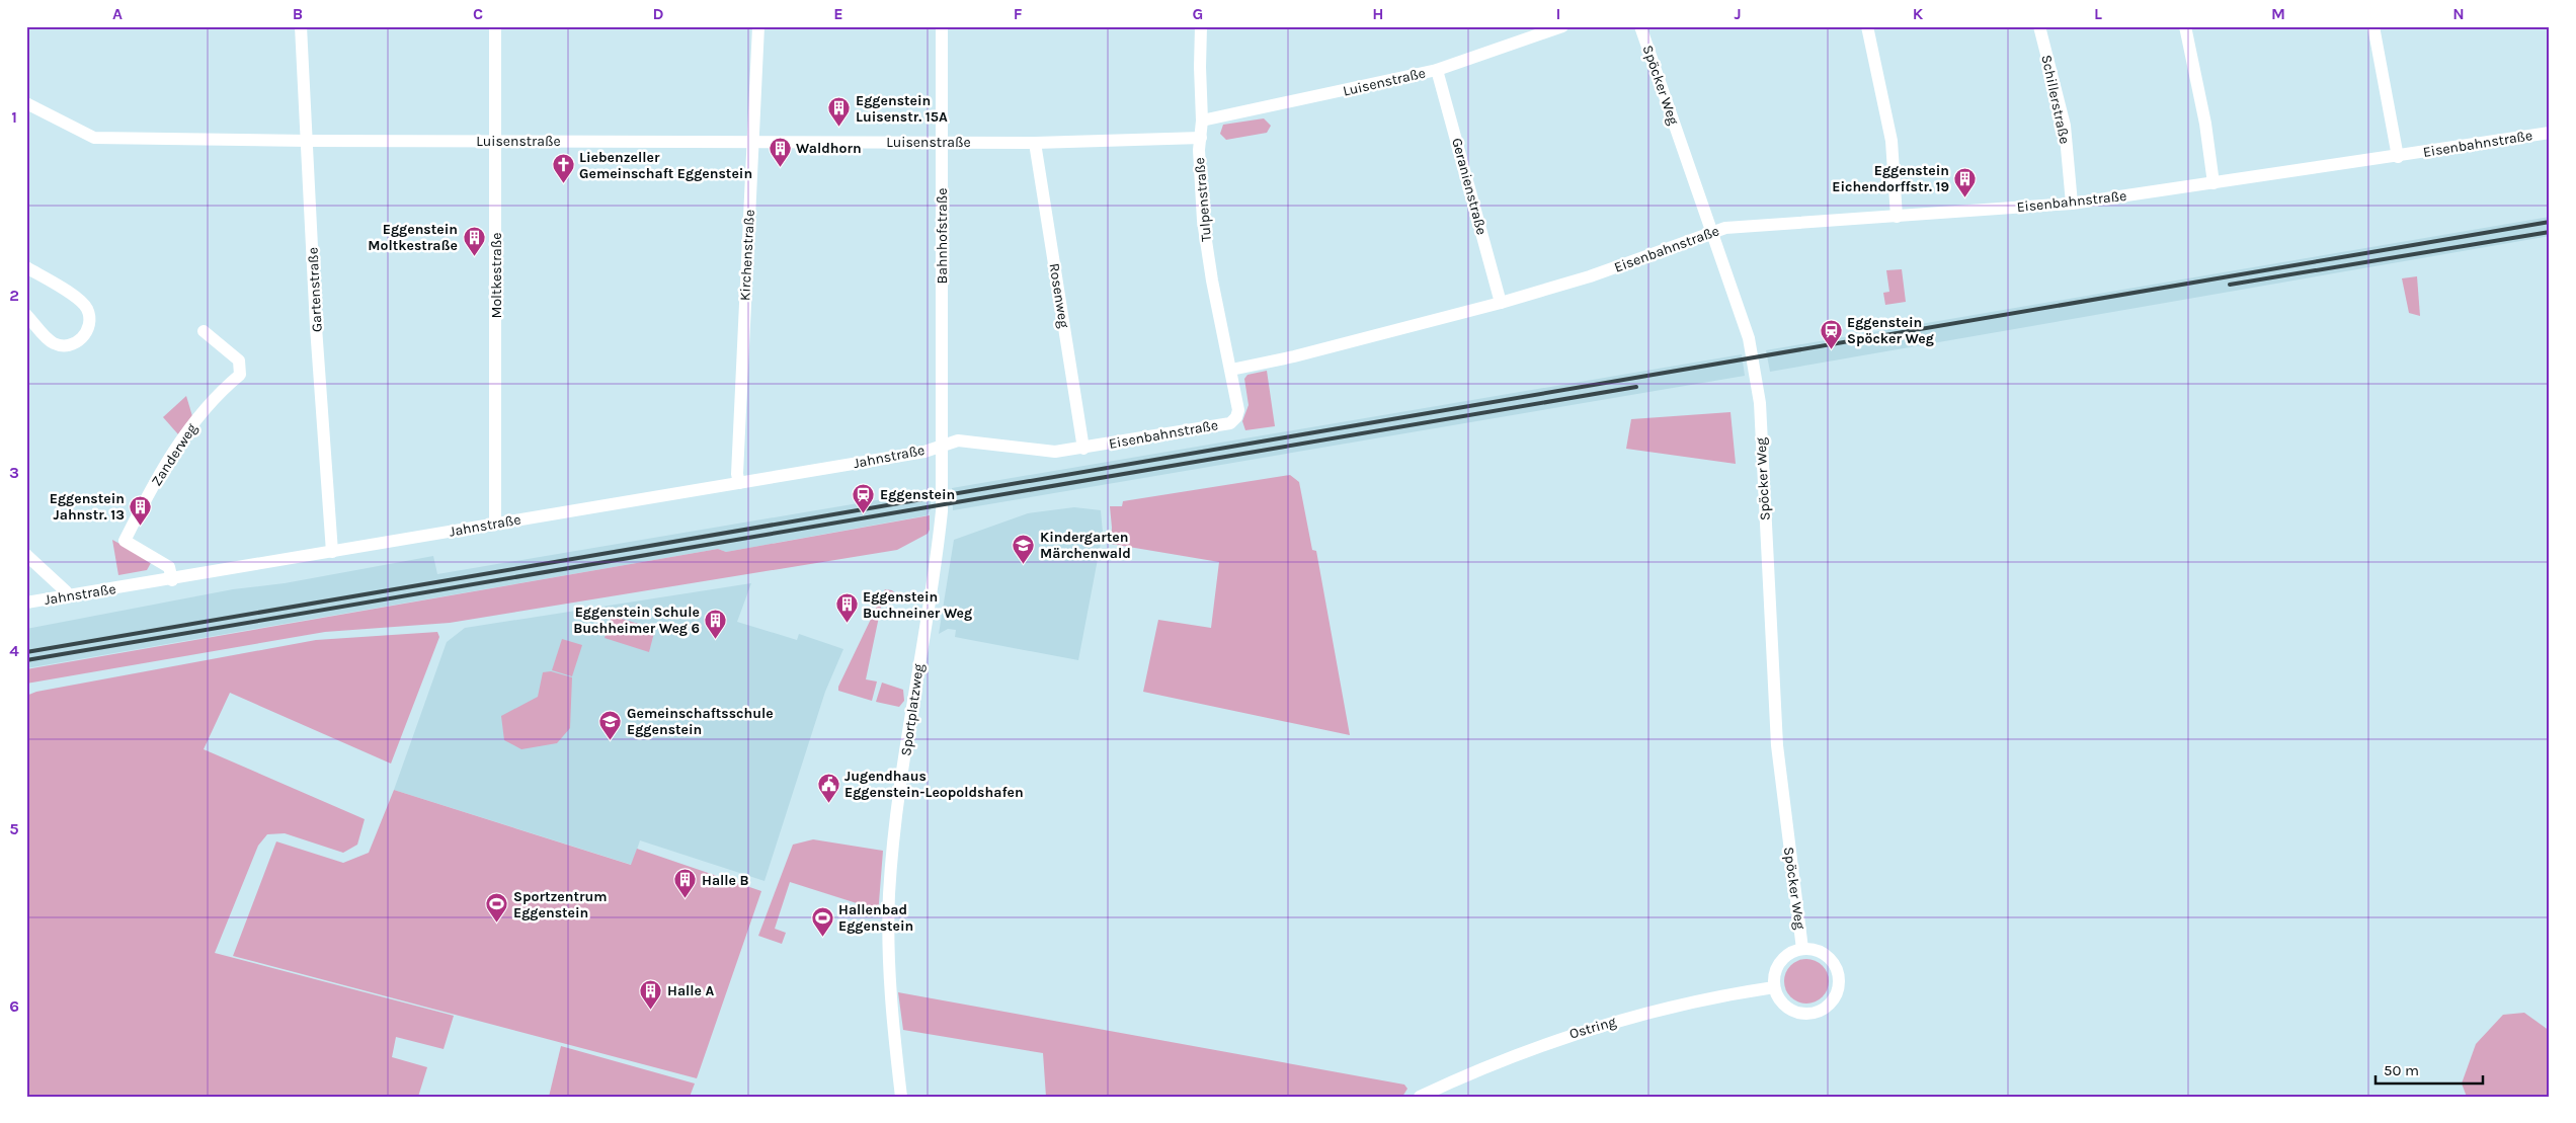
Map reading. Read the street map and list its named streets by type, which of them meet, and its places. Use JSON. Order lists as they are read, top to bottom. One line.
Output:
{"streets":{"street":["Luisenstraße","Spöcker Weg","Schillerstraße","Eisenbahnstraße","Geranienstraße","Tulpenstraße","Bahnhofstraße","Kirchenstraße","Moltkestraße","Gartenstraße","Rosenweg","Zanderweg","Jahnstraße","Sportplatzweg","Ostring"]},"crossings":[["Luisenstraße","Geranienstraße"],["Luisenstraße","Tulpenstraße"],["Luisenstraße","Bahnhofstraße"],["Luisenstraße","Kirchenstraße"],["Luisenstraße","Moltkestraße"],["Luisenstraße","Gartenstraße"],["Luisenstraße","Rosenweg"],["Spöcker Weg","Eisenbahnstraße"],["Spöcker Weg","Ostring"],["Schillerstraße","Eisenbahnstraße"],["Eisenbahnstraße","Geranienstraße"],["Eisenbahnstraße","Tulpenstraße"],["Eisenbahnstraße","Bahnhofstraße"],["Eisenbahnstraße","Rosenweg"],["Eisenbahnstraße","Jahnstraße"],["Eisenbahnstraße","Sportplatzweg"],["Bahnhofstraße","Jahnstraße"],["Bahnhofstraße","Sportplatzweg"],["Kirchenstraße","Jahnstraße"],["Moltkestraße","Jahnstraße"],["Gartenstraße","Jahnstraße"],["Zanderweg","Jahnstraße"],["Jahnstraße","Sportplatzweg"]],"places":{"building":["Eggenstein Luisenstr. 15A","Waldhorn","Eggenstein Eichendorffstr. 19","Eggenstein Moltkestraße","Eggenstein Jahnstr. 13","Eggenstein Buchneiner Weg","Eggenstein Schule Buchheimer Weg 6","Halle B","Halle A"],"church":["Liebenzeller Gemeinschaft Eggenstein"],"station":["Eggenstein Spöcker Weg","Eggenstein"],"school or university":["Kindergarten Märchenwald","Gemeinschaftsschule Eggenstein"],"public building":["Jugendhaus Eggenstein-Leopoldshafen"],"sports":["Sportzentrum Eggenstein","Hallenbad Eggenstein"]},"scale_bar":"50 m","grid":{"columns":["A","B","C","D","E","F","G","H","I","J","K","L","M","N"],"rows":["1","2","3","4","5","6"]}}
